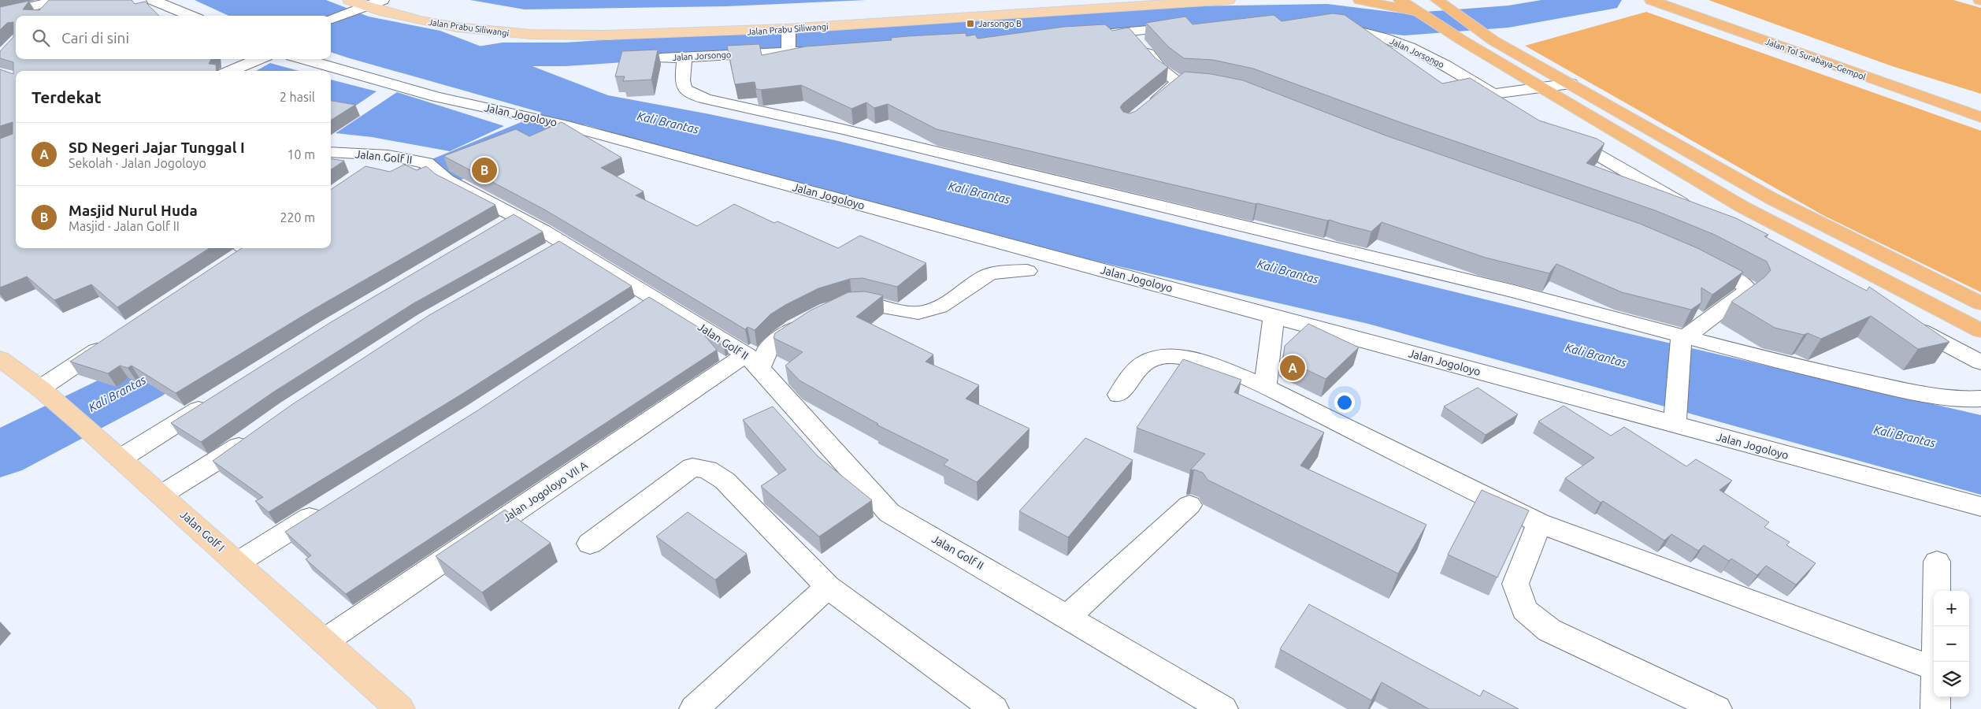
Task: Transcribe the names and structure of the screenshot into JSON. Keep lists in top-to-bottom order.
{
  "streets": {
    "highway": ["Jalan Tol Surabaya–Gempol"],
    "main road": ["Jalan Prabu Siliwangi", "Jalan Golf I"],
    "street": [
      "Jalan Jorsongo",
      "Jalan Jogoloyo",
      "Jalan Golf II",
      "Jalan Jogoloyo VII A"
    ]
  },
  "crossings": [
    ["Jalan Golf II", "Jalan Jogoloyo VII A"],
    ["Jalan Jogoloyo VII A", "Jalan Golf I"]
  ],
  "water": ["Kali Brantas"],
  "places": {
    "transit": ["Jarsongo B"]
  },
  "page": {
    "search": "Cari di sini",
    "heading": ["Terdekat", "2 hasil"],
    "list": [
      {
        "mark": "A",
        "name": "SD Negeri Jajar Tunggal I",
        "note": "Sekolah · Jalan Jogoloyo",
        "value": "10 m"
      },
      {
        "mark": "B",
        "name": "Masjid Nurul Huda",
        "note": "Masjid · Jalan Golf II",
        "value": "220 m"
      }
    ],
    "pins": ["B", "A"],
    "map_buttons": ["+", "−"]
  }
}
